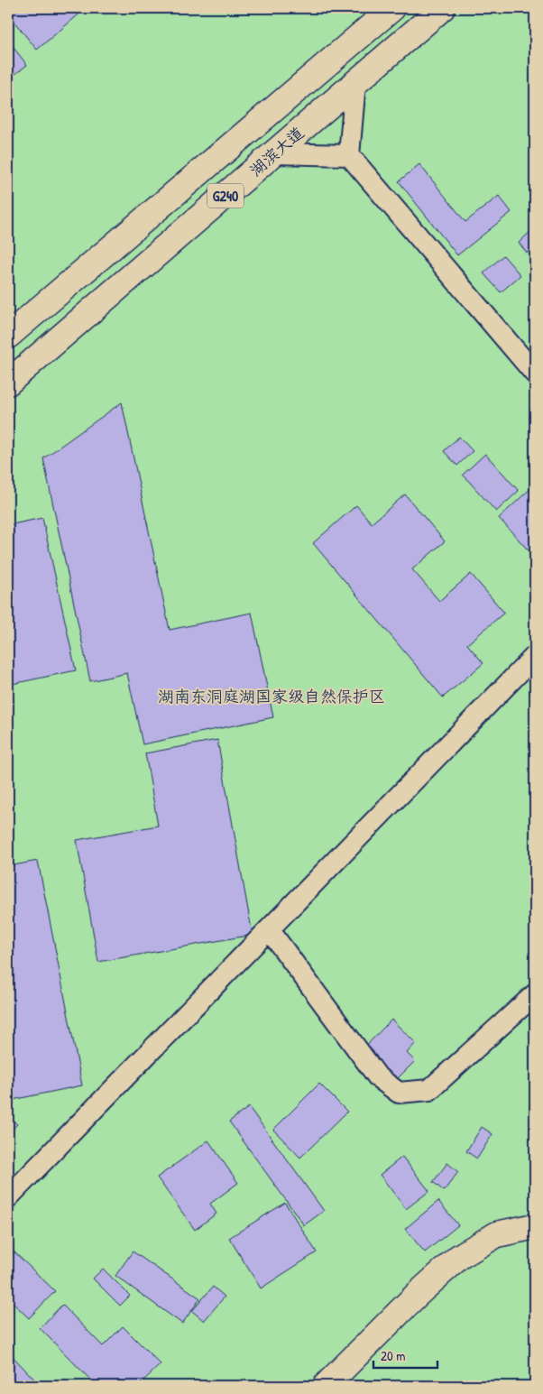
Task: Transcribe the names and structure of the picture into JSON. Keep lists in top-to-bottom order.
{
  "streets": {
    "main road": ["湖滨大道", "G240"]
  },
  "parks": ["湖南东洞庭湖国家级自然保护区"],
  "scale_bar": "20 m"
}
